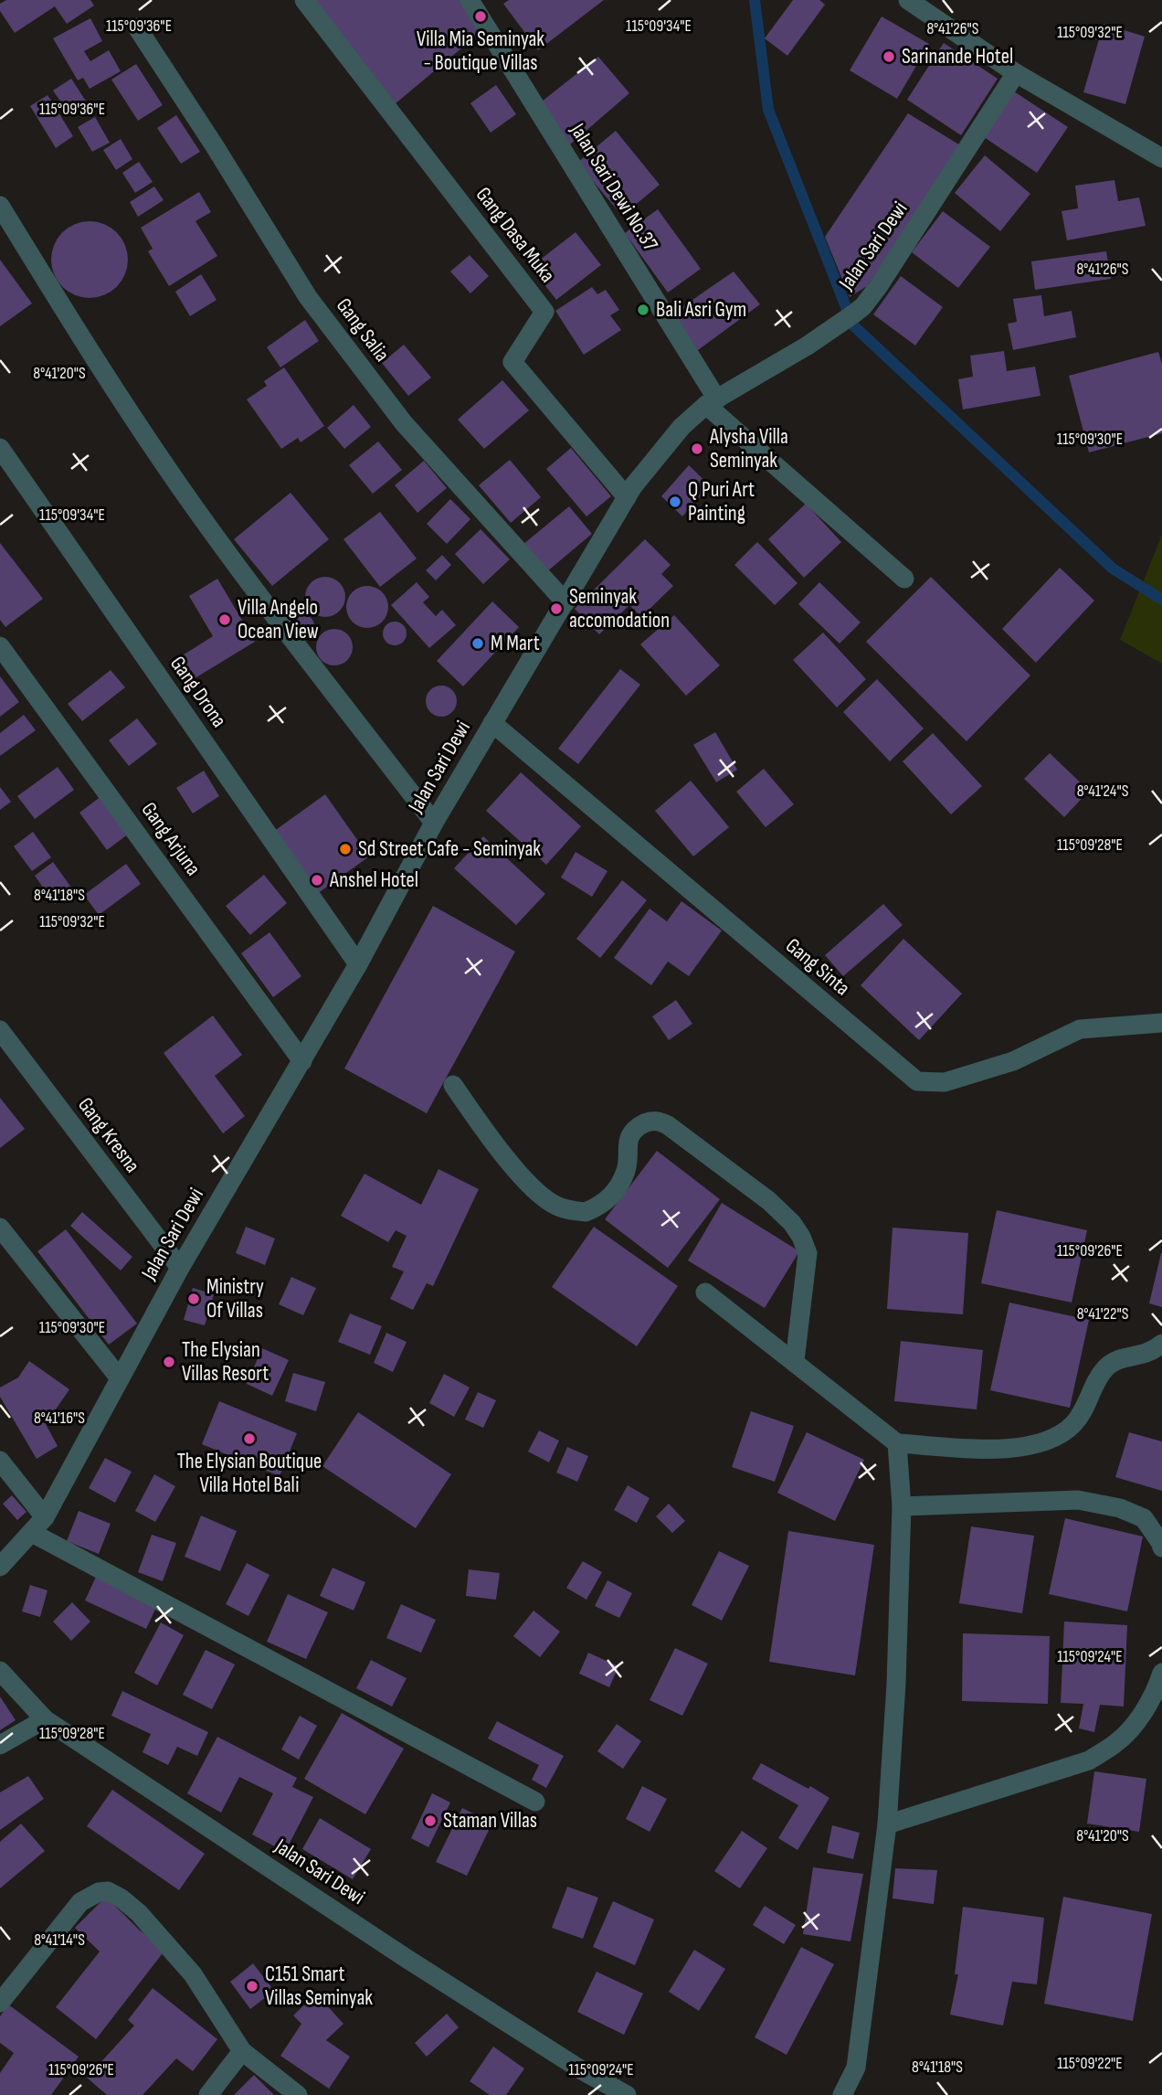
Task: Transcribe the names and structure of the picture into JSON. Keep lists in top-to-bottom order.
{
  "streets": {
    "street": [
      "Jalan Sari Dewi No.37",
      "Gang Dasa Muka",
      "Jalan Sari Dewi",
      "Gang Salia",
      "Gang Drona",
      "Gang Arjuna",
      "Gang Sinta",
      "Gang Kresna"
    ]
  },
  "crossings": [
    ["Jalan Sari Dewi No.37", "Jalan Sari Dewi"],
    ["Gang Dasa Muka", "Jalan Sari Dewi"],
    ["Jalan Sari Dewi", "Gang Salia"],
    ["Jalan Sari Dewi", "Gang Drona"],
    ["Jalan Sari Dewi", "Gang Arjuna"],
    ["Jalan Sari Dewi", "Gang Sinta"],
    ["Jalan Sari Dewi", "Gang Kresna"]
  ],
  "places": [
    "Villa Mia Seminyak - Boutique Villas",
    "Sarinande Hotel",
    "Bali Asri Gym",
    "Alysha Villa Seminyak",
    "Q Puri Art Painting",
    "Seminyak accomodation",
    "Villa Angelo Ocean View",
    "M Mart",
    "Sd Street Cafe - Seminyak",
    "Anshel Hotel",
    "Ministry Of Villas",
    "The Elysian Villas Resort",
    "The Elysian Boutique Villa Hotel Bali",
    "Staman Villas",
    "C151 Smart Villas Seminyak"
  ],
  "coordinates": [
    "115°09'36\"E",
    "115°09'34\"E",
    "8°41'26\"S",
    "115°09'32\"E",
    "8°41'20\"S",
    "115°09'30\"E",
    "8°41'24\"S",
    "115°09'28\"E",
    "8°41'18\"S",
    "115°09'26\"E",
    "8°41'22\"S",
    "8°41'16\"S",
    "115°09'24\"E",
    "8°41'14\"S",
    "115°09'22\"E"
  ]
}
